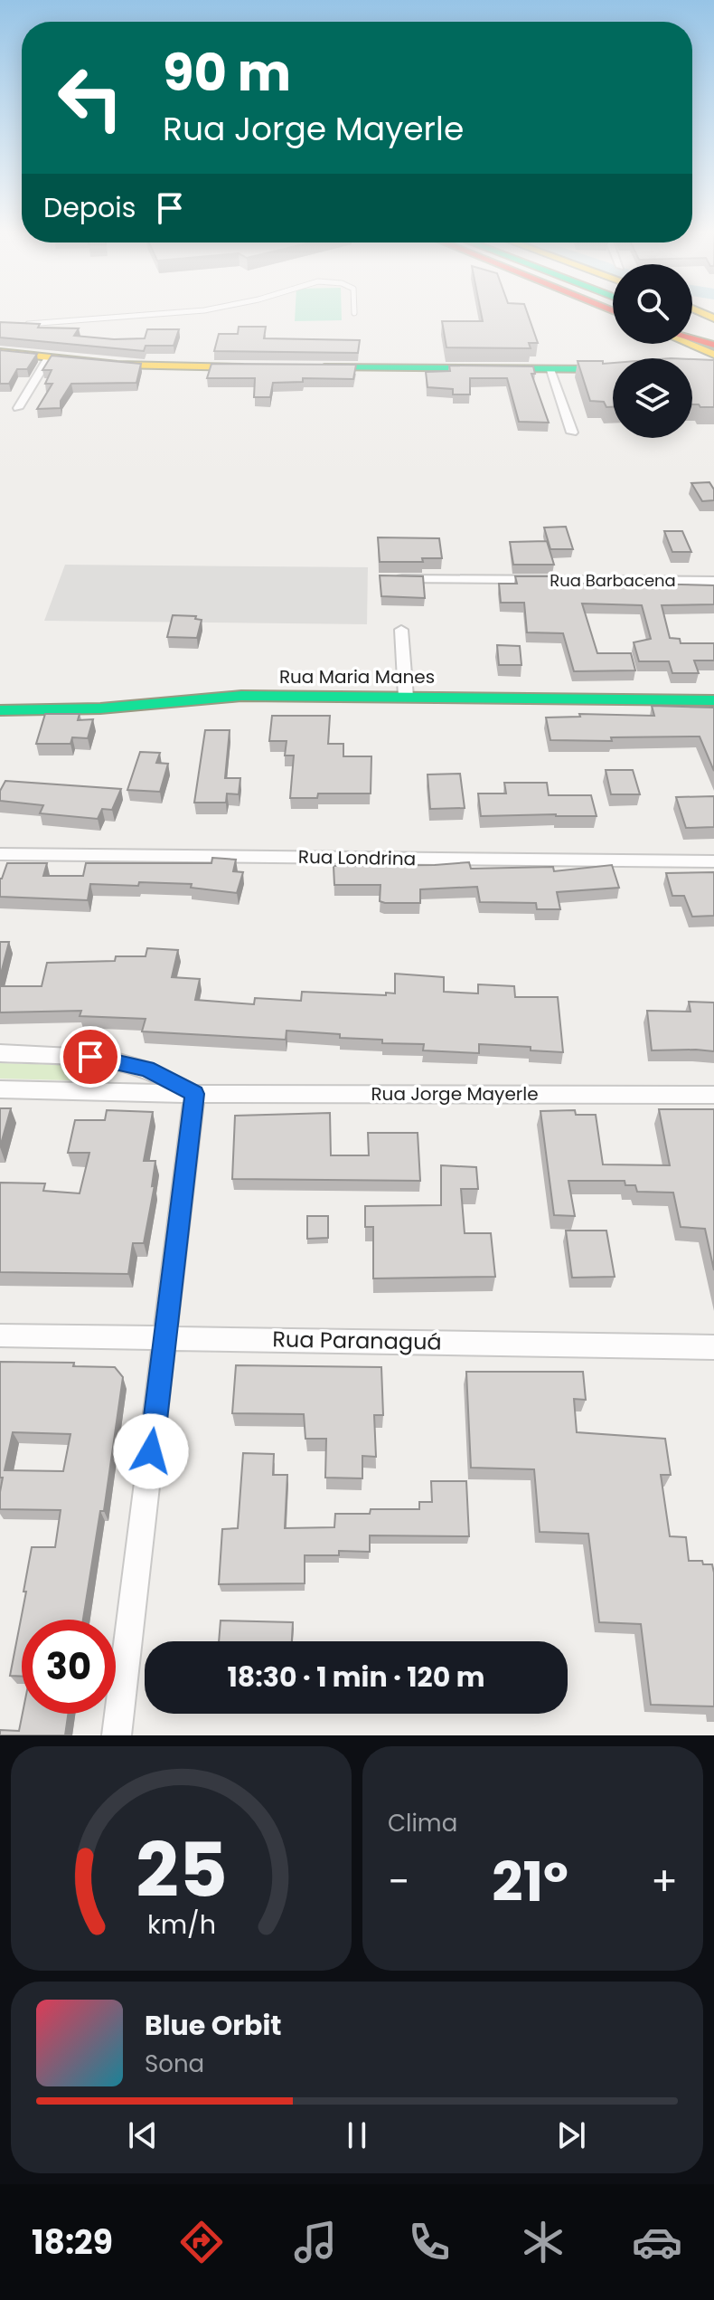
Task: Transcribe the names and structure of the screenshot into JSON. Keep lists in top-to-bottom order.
{
  "streets": {
    "main road": ["Rua Maria Manes"],
    "street": [
      "Rua Barbacena",
      "Rua Londrina",
      "Rua Jorge Mayerle",
      "Rua Paranaguá"
    ]
  },
  "page": {
    "turn": ["90 m", "Rua Jorge Mayerle"],
    "then": "Depois",
    "limit": "30",
    "trip": "18:30 · 1 min · 120 m",
    "tile": "Clima",
    "heat": ["−", "21°", "+"],
    "song": ["Blue Orbit", "Sona"],
    "tabs": "18:29",
    "gauge": ["25", "km/h"]
  }
}
